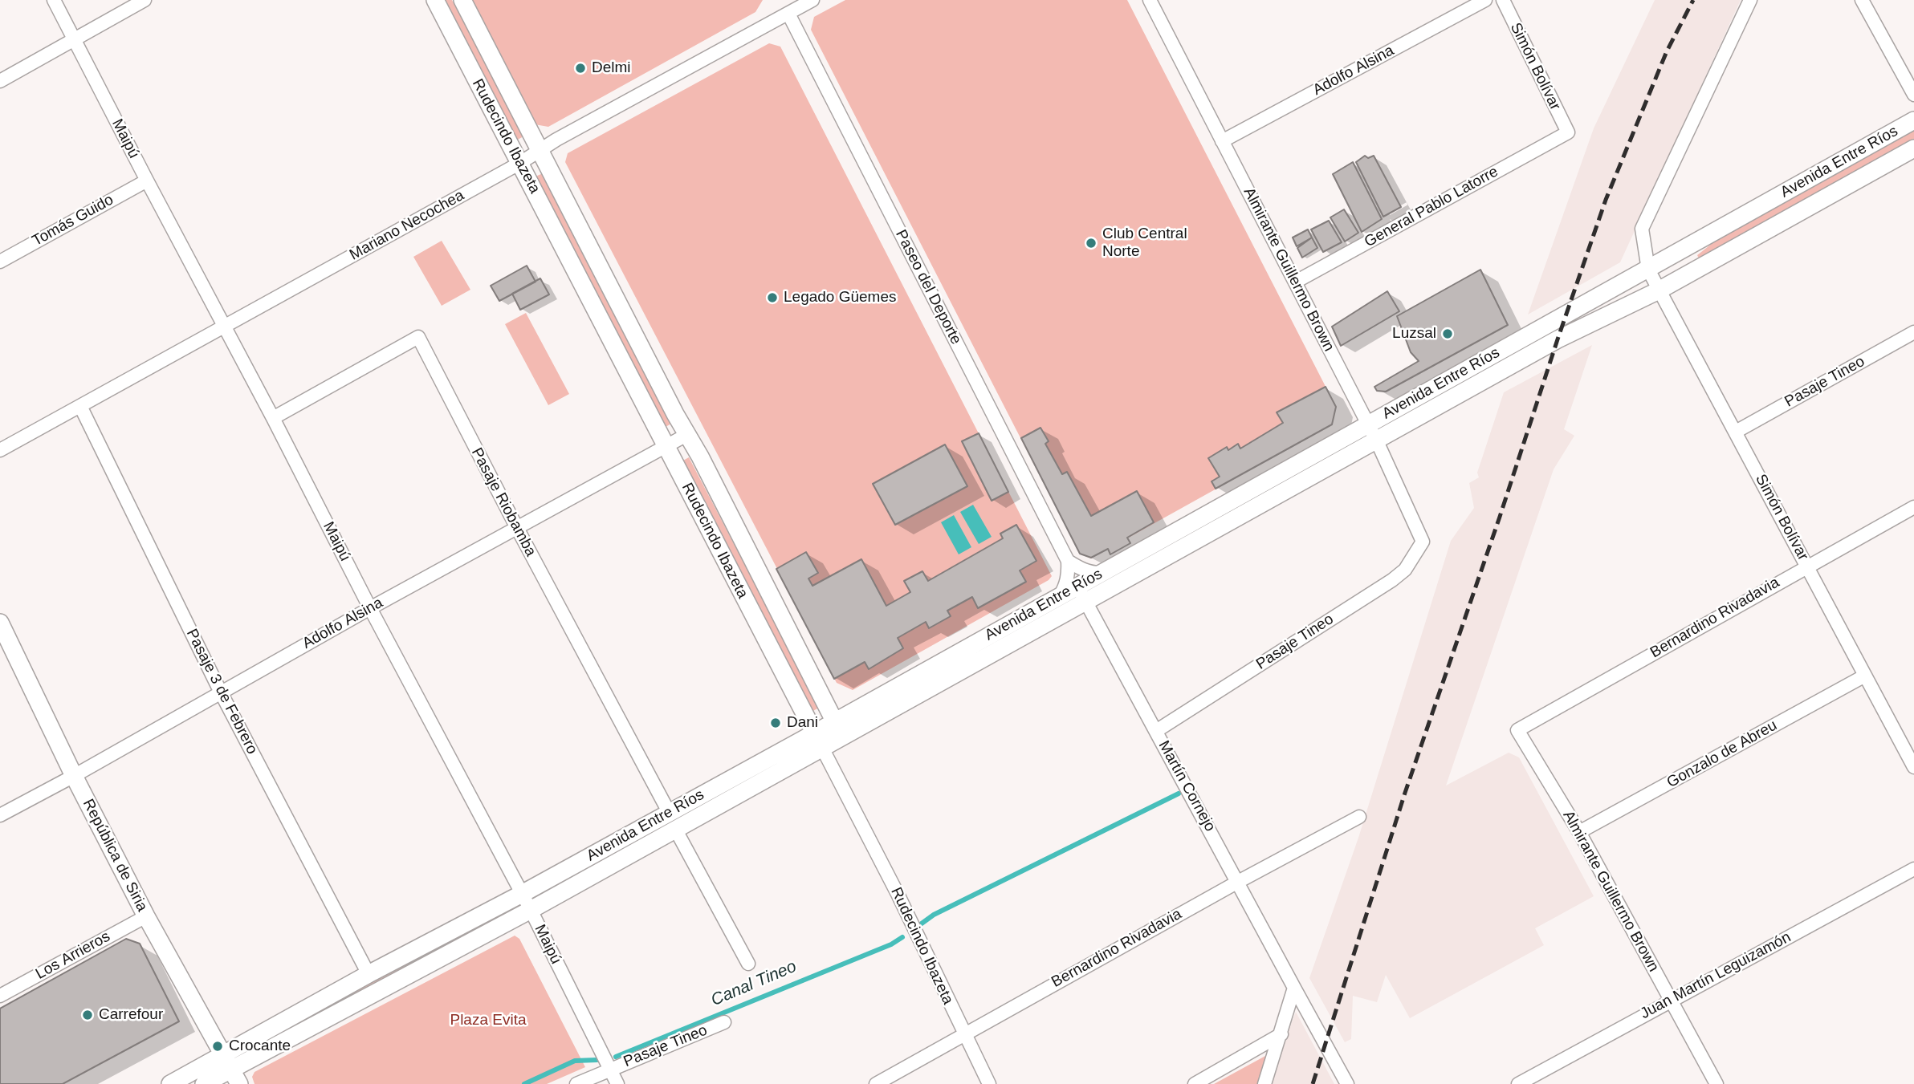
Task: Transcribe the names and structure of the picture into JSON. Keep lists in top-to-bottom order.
{
  "streets": {
    "main road": ["Rudecindo Ibazeta", "Avenida Entre Ríos", "República de Siria"],
    "street": [
      "Simón Bolívar",
      "Adolfo Alsina",
      "Maipú",
      "General Pablo Latorre",
      "Tomás Guido",
      "Mariano Necochea",
      "Almirante Guillermo Brown",
      "Paseo del Deporte",
      "Pasaje Tineo",
      "Pasaje Riobamba",
      "Bernardino Rivadavia",
      "Pasaje 3 de Febrero",
      "Gonzalo de Abreu",
      "Martín Cornejo",
      "Los Arrieros",
      "Juan Martín Leguizamón"
    ]
  },
  "crossings": [
    ["Simón Bolívar", "Avenida Entre Ríos"],
    ["Simón Bolívar", "General Pablo Latorre"],
    ["Simón Bolívar", "Pasaje Tineo"],
    ["Simón Bolívar", "Bernardino Rivadavia"],
    ["Simón Bolívar", "Gonzalo de Abreu"],
    ["Adolfo Alsina", "Rudecindo Ibazeta"],
    ["Adolfo Alsina", "Maipú"],
    ["Adolfo Alsina", "Almirante Guillermo Brown"],
    ["Adolfo Alsina", "Pasaje Riobamba"],
    ["Adolfo Alsina", "Pasaje 3 de Febrero"],
    ["Adolfo Alsina", "República de Siria"],
    ["Rudecindo Ibazeta", "Avenida Entre Ríos"],
    ["Rudecindo Ibazeta", "Mariano Necochea"],
    ["Rudecindo Ibazeta", "Bernardino Rivadavia"],
    ["Maipú", "Avenida Entre Ríos"],
    ["Maipú", "Tomás Guido"],
    ["Maipú", "Mariano Necochea"],
    ["Maipú", "Pasaje Tineo"],
    ["Maipú", "Pasaje Riobamba"],
    ["Avenida Entre Ríos", "Almirante Guillermo Brown"],
    ["Avenida Entre Ríos", "Pasaje Riobamba"],
    ["Avenida Entre Ríos", "Pasaje 3 de Febrero"],
    ["Avenida Entre Ríos", "Martín Cornejo"],
    ["Avenida Entre Ríos", "República de Siria"],
    ["General Pablo Latorre", "Almirante Guillermo Brown"],
    ["Mariano Necochea", "Paseo del Deporte"],
    ["Mariano Necochea", "Pasaje 3 de Febrero"],
    ["Almirante Guillermo Brown", "Pasaje Tineo"],
    ["Almirante Guillermo Brown", "Bernardino Rivadavia"],
    ["Almirante Guillermo Brown", "Gonzalo de Abreu"],
    ["Almirante Guillermo Brown", "Juan Martín Leguizamón"],
    ["Pasaje Tineo", "Martín Cornejo"],
    ["Bernardino Rivadavia", "Martín Cornejo"],
    ["República de Siria", "Los Arrieros"]
  ],
  "water": ["Canal Tineo"],
  "parks": ["Plaza Evita"],
  "places": [
    "Delmi",
    "Club Central Norte",
    "Legado Güemes",
    "Luzsal",
    "Dani",
    "Carrefour",
    "Crocante"
  ]
}
